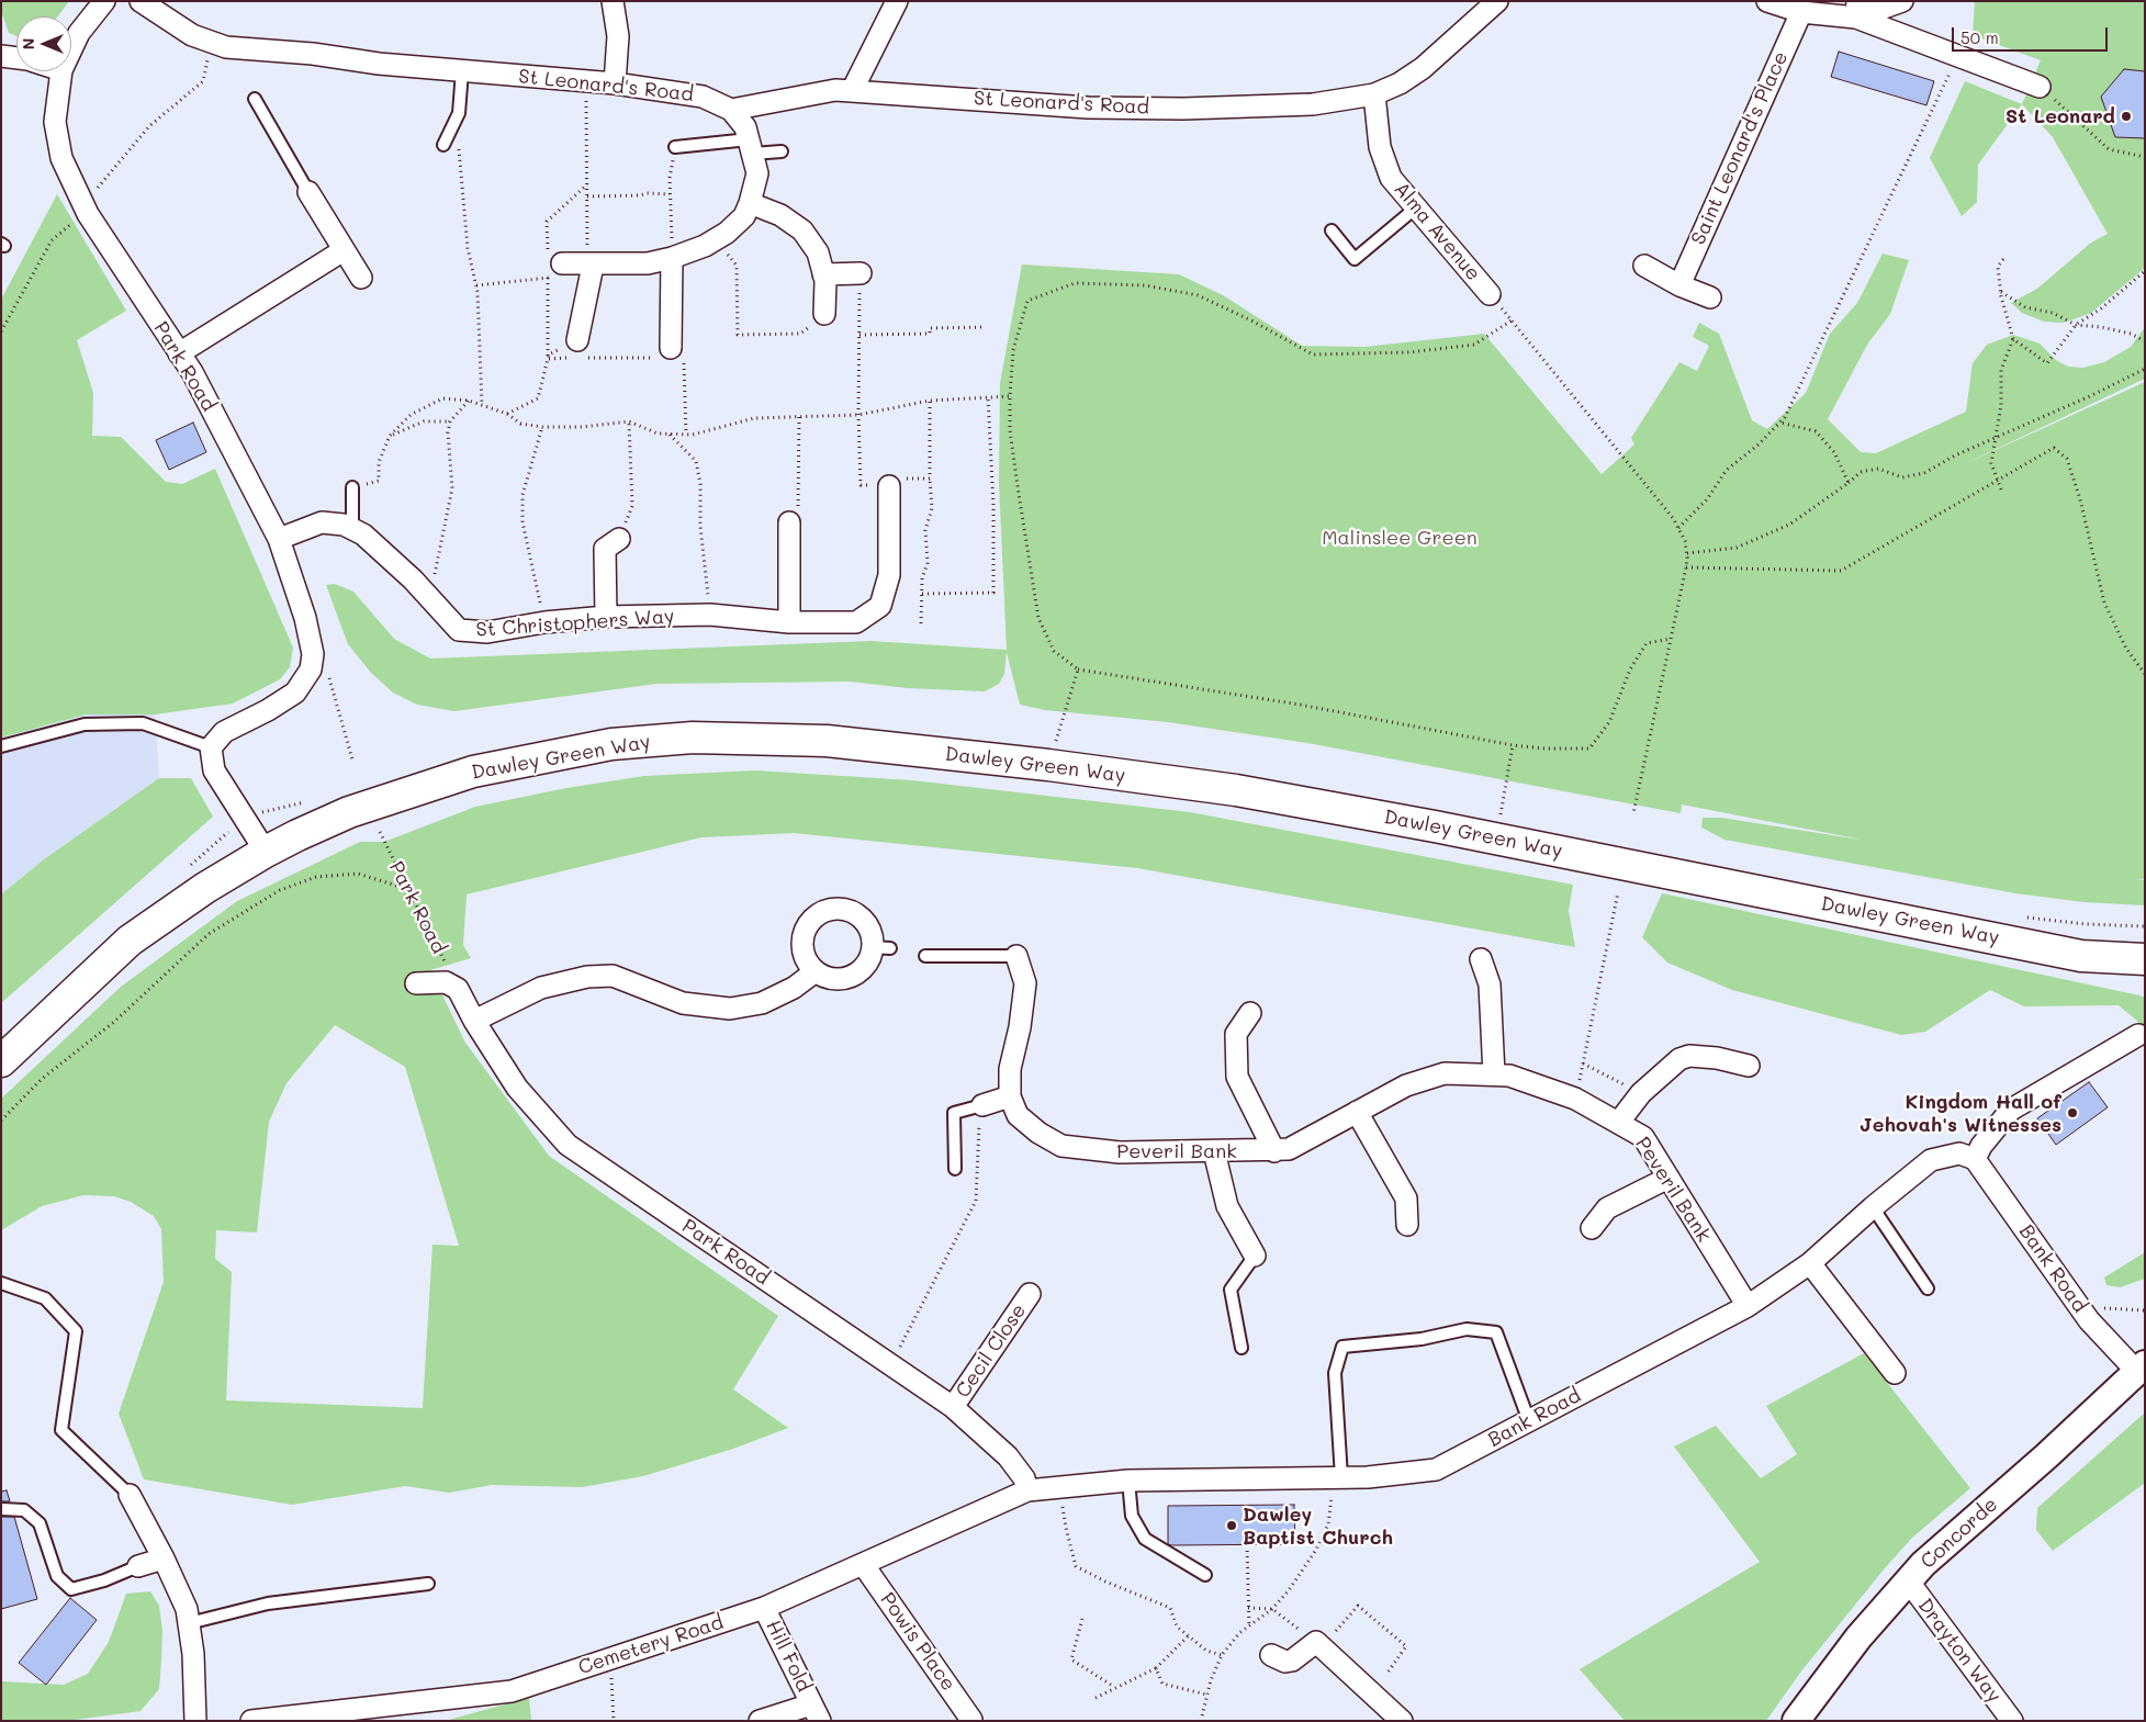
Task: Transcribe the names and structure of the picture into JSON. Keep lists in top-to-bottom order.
{
  "streets": {
    "main road": ["Dawley Green Way"],
    "street": [
      "St Leonard's Road",
      "Saint Leonard's Place",
      "Alma Avenue",
      "Park Road",
      "St Christophers Way",
      "Peveril Bank",
      "Bank Road",
      "Cecil Close",
      "Concorde",
      "Powis Place",
      "Cemetery Road",
      "Drayton Way",
      "Hill Fold"
    ]
  },
  "crossings": [
    ["St Leonard's Road", "Alma Avenue"],
    ["Park Road", "St Christophers Way"],
    ["Park Road", "Bank Road"],
    ["Park Road", "Cecil Close"],
    ["Park Road", "Cemetery Road"],
    ["Peveril Bank", "Bank Road"],
    ["Bank Road", "Concorde"],
    ["Bank Road", "Cemetery Road"],
    ["Concorde", "Drayton Way"],
    ["Powis Place", "Cemetery Road"],
    ["Cemetery Road", "Hill Fold"]
  ],
  "parks": ["Malinslee Green"],
  "places": ["St Leonard", "Kingdom Hall of Jehovah's Witnesses", "Dawley Baptist Church"],
  "scale_bar": "50 m",
  "north": "left"
}
